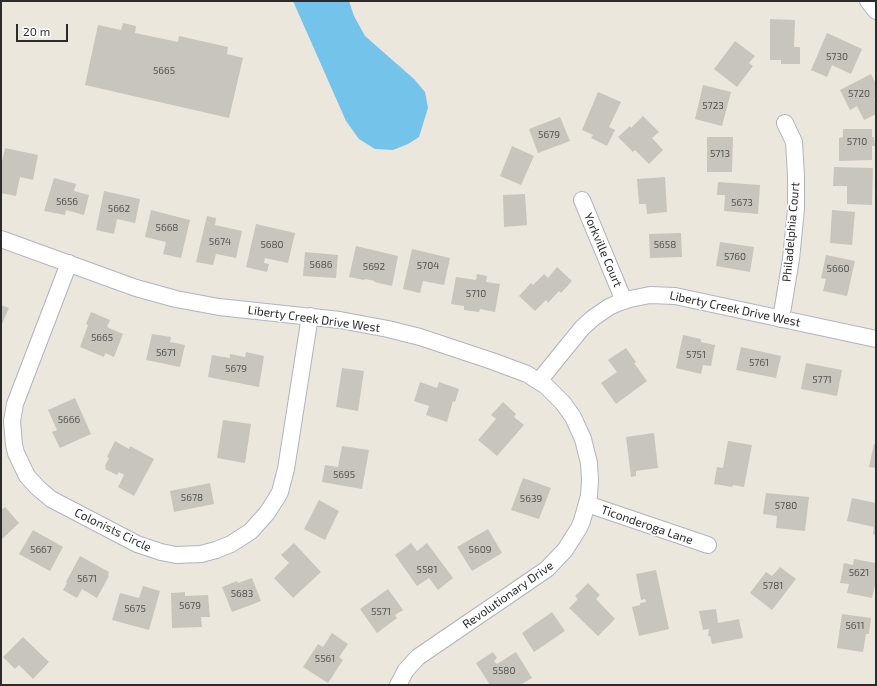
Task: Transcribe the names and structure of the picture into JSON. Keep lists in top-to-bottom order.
{
  "streets": {
    "street": [
      "Philadelphia Court",
      "Yorkville Court",
      "Liberty Creek Drive West",
      "Ticonderoga Lane",
      "Colonists Circle",
      "Revolutionary Drive"
    ]
  },
  "crossings": [
    ["Philadelphia Court", "Liberty Creek Drive West"],
    ["Yorkville Court", "Liberty Creek Drive West"],
    ["Liberty Creek Drive West", "Colonists Circle"],
    ["Liberty Creek Drive West", "Revolutionary Drive"],
    ["Ticonderoga Lane", "Revolutionary Drive"]
  ],
  "house_numbers": [
    "5730",
    "5665",
    "5720",
    "5723",
    "5679",
    "5710",
    "5713",
    "5656",
    "5673",
    "5662",
    "5668",
    "5674",
    "5680",
    "5658",
    "5760",
    "5686",
    "5704",
    "5692",
    "5660",
    "5710",
    "5665",
    "5671",
    "5751",
    "5761",
    "5679",
    "5771",
    "5666",
    "5695",
    "5678",
    "5639",
    "5780",
    "5667",
    "5609",
    "5581",
    "5621",
    "5671",
    "5781",
    "5683",
    "5679",
    "5675",
    "5571",
    "5611",
    "5561",
    "5580"
  ],
  "scale_bar": "20 m"
}
